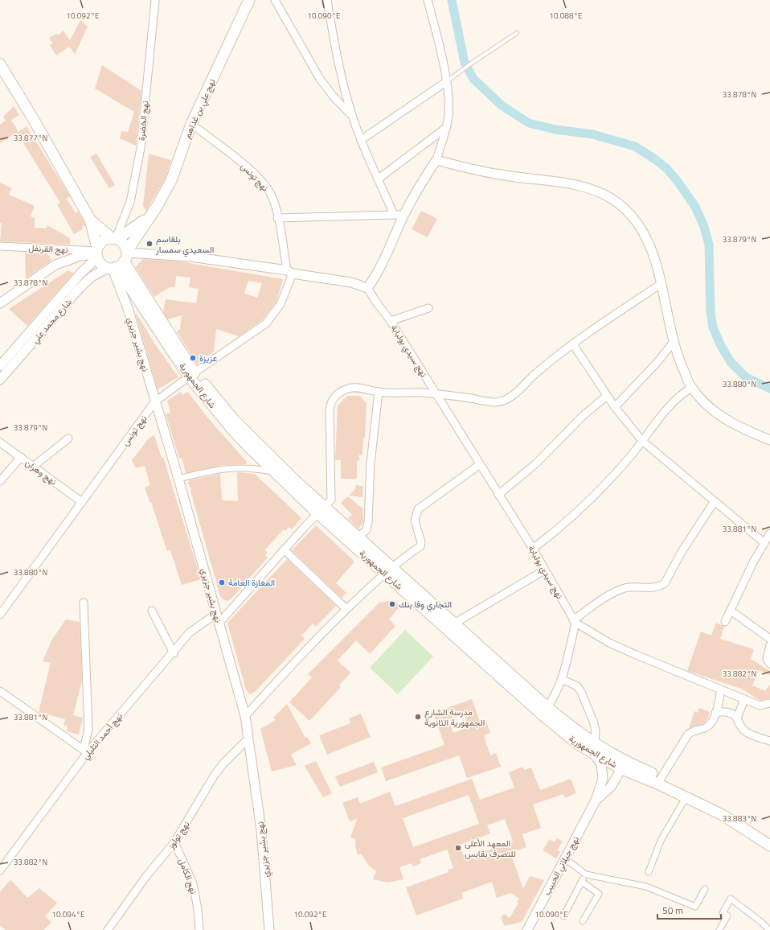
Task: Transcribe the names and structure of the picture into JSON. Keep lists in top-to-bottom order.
{
  "streets": {
    "main road": ["نهج علي بن غذاهم", "شارع الجمهورية"],
    "street": [
      "نهج الخضرة",
      "نهج تونس",
      "نهج القرنفل",
      "شارع محمد علي",
      "نهج بشير جزيري",
      "نهج سيدي بولبابة",
      "نهج وهران",
      "نهج أحمد التليلي",
      "نهج تولوز",
      "نهج جيلاني الحبيب",
      "نهج الكامل"
    ]
  },
  "crossings": [
    ["نهج علي بن غذاهم", "نهج الخضرة"],
    ["نهج علي بن غذاهم", "نهج تونس"],
    ["نهج علي بن غذاهم", "نهج القرنفل"],
    ["نهج علي بن غذاهم", "شارع محمد علي"],
    ["نهج علي بن غذاهم", "نهج بشير جزيري"],
    ["نهج علي بن غذاهم", "شارع الجمهورية"],
    ["نهج الخضرة", "نهج القرنفل"],
    ["نهج الخضرة", "شارع محمد علي"],
    ["نهج الخضرة", "نهج بشير جزيري"],
    ["نهج الخضرة", "شارع الجمهورية"],
    ["نهج تونس", "نهج بشير جزيري"],
    ["نهج تونس", "شارع الجمهورية"],
    ["نهج تونس", "نهج وهران"],
    ["نهج القرنفل", "شارع محمد علي"],
    ["نهج القرنفل", "نهج بشير جزيري"],
    ["نهج القرنفل", "شارع الجمهورية"],
    ["شارع محمد علي", "نهج بشير جزيري"],
    ["شارع محمد علي", "شارع الجمهورية"],
    ["نهج بشير جزيري", "شارع الجمهورية"],
    ["نهج بشير جزيري", "نهج أحمد التليلي"],
    ["نهج بشير جزيري", "نهج تولوز"],
    ["شارع الجمهورية", "نهج جيلاني الحبيب"],
    ["نهج تولوز", "نهج الكامل"]
  ],
  "places": [
    "بلقاسم السعيدي سمسار",
    "عزيزة",
    "المغازة العامة",
    "التجاري وفا بنك",
    "مدرسة الشارع الجمهورية الثانوية",
    "المعهد الأعلى للتصرف بقابس"
  ],
  "scale_bar": "50 m",
  "coordinates": [
    "10.092°E",
    "10.090°E",
    "10.088°E",
    "33.878°N",
    "33.877°N",
    "33.879°N",
    "33.880°N",
    "33.881°N",
    "33.882°N",
    "33.883°N",
    "10.094°E"
  ]
}
